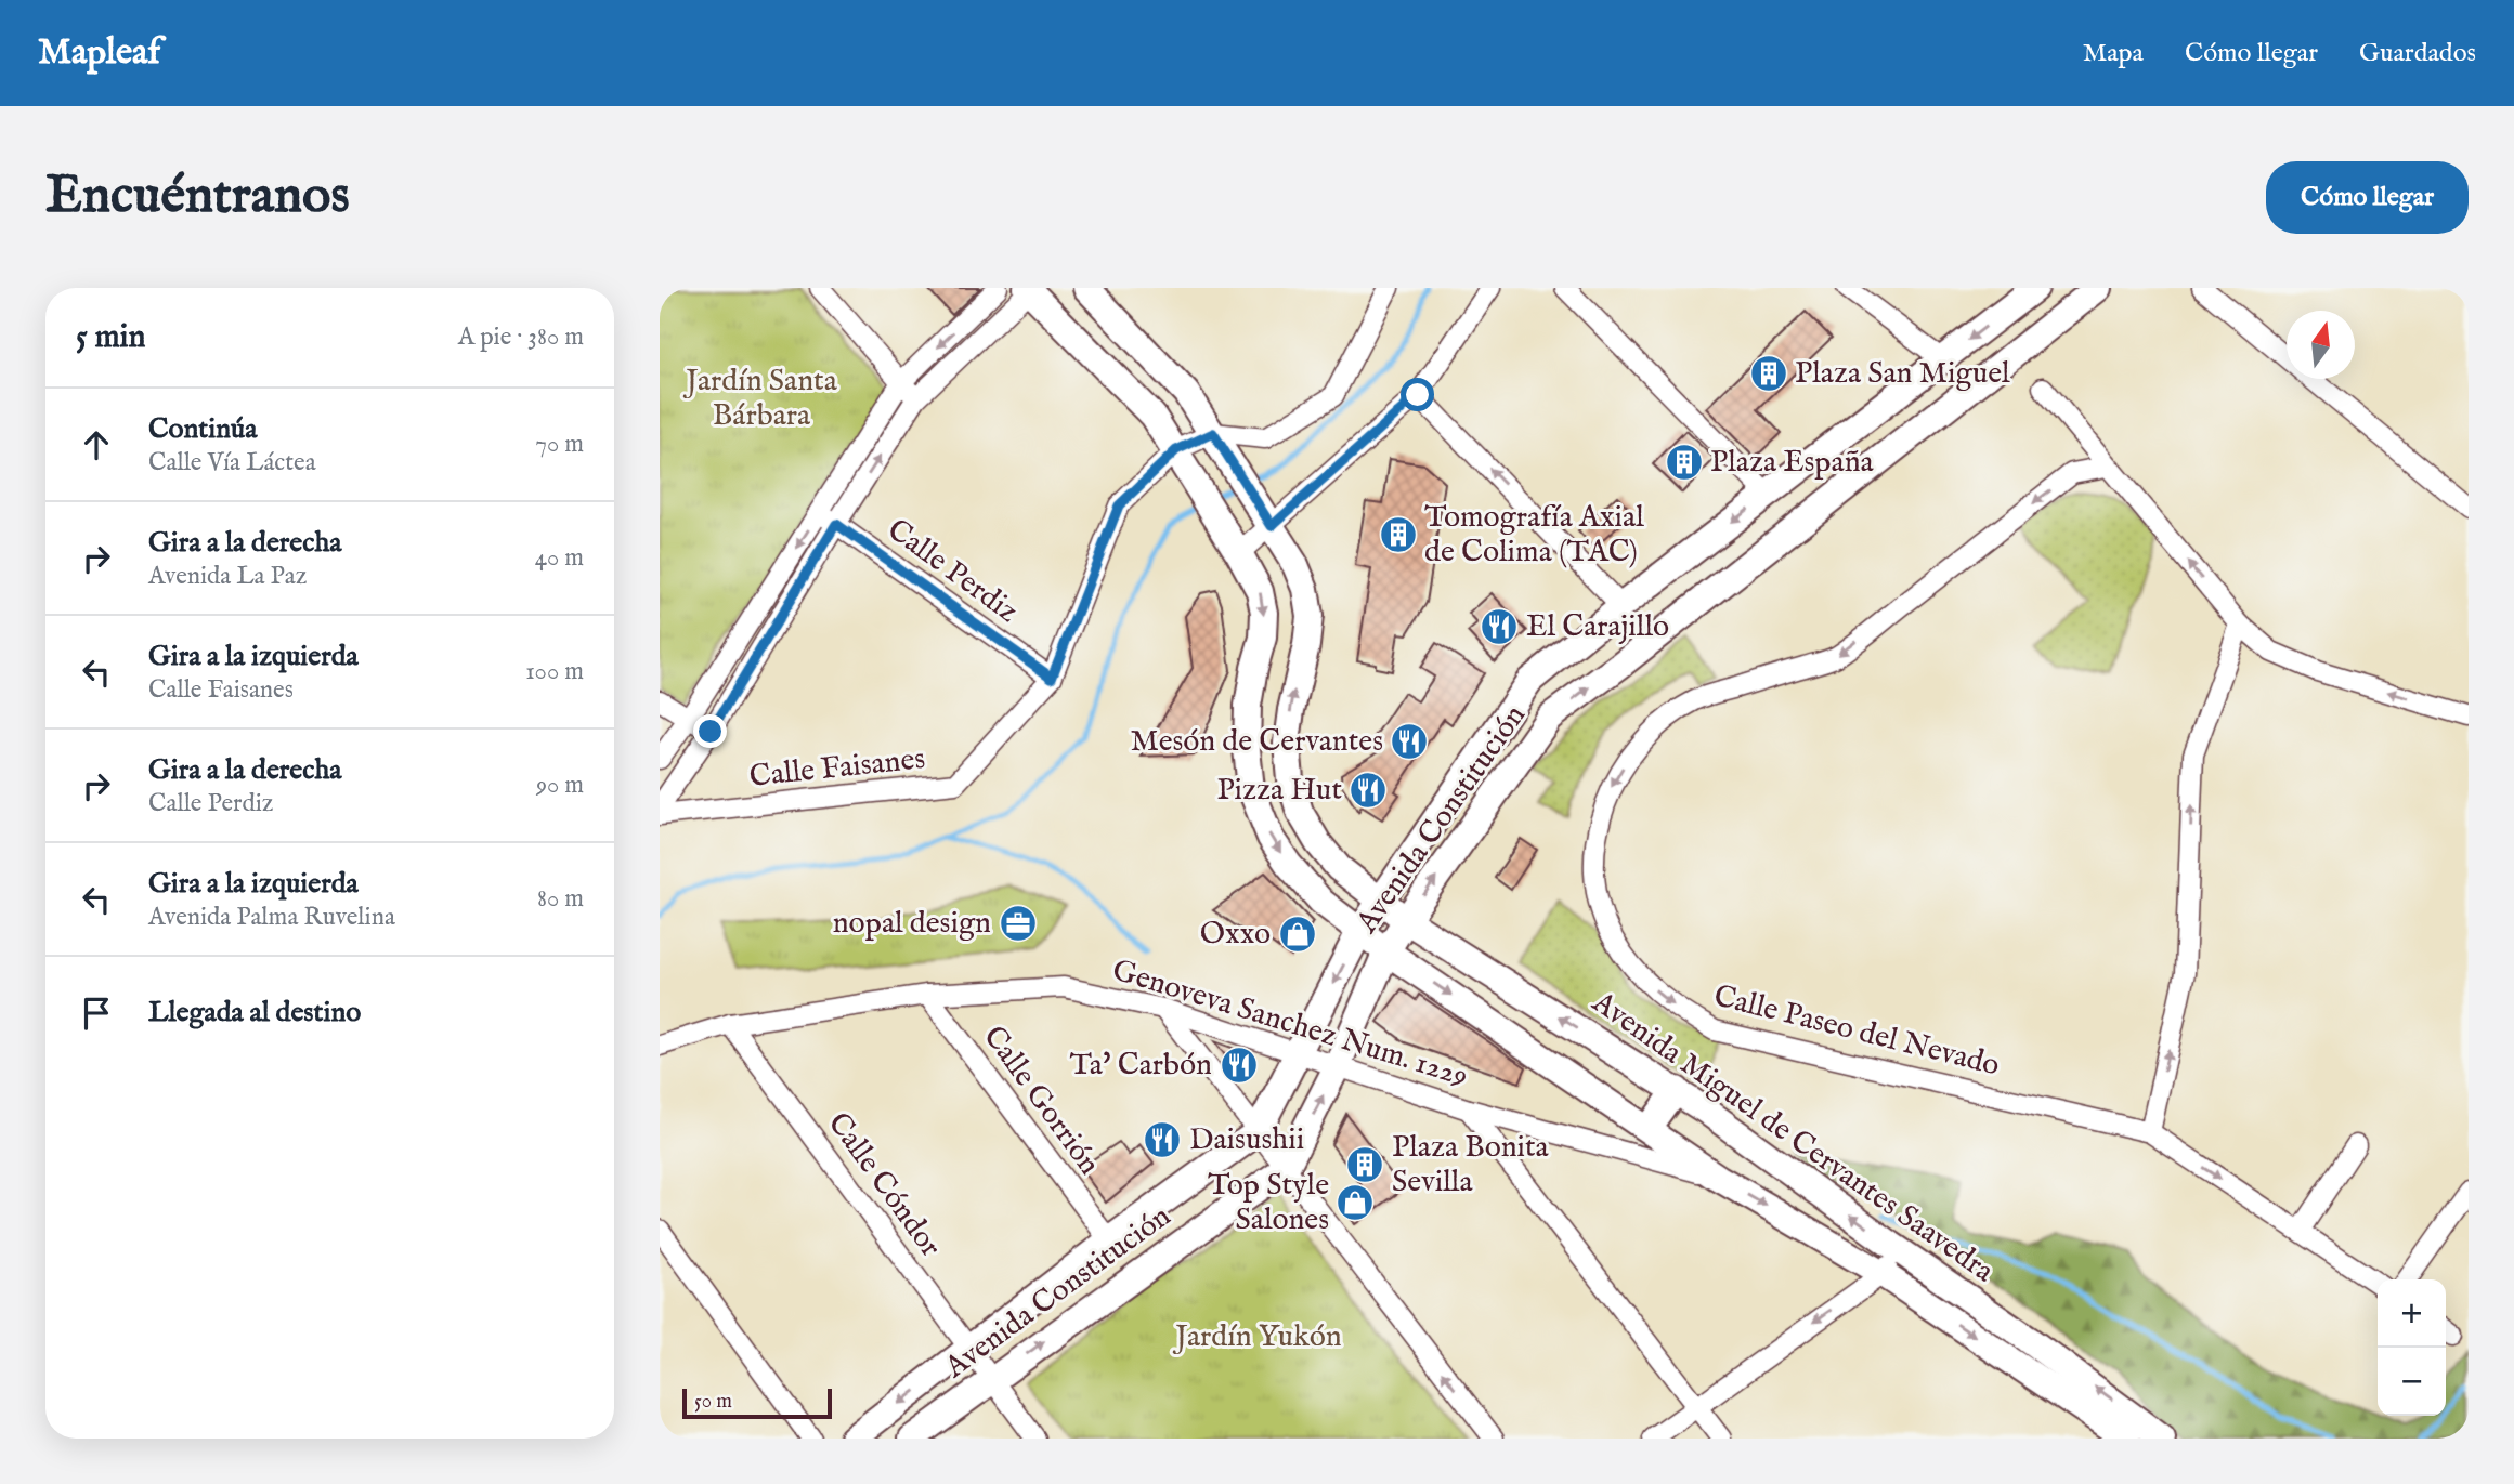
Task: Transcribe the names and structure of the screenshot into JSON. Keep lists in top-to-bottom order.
{
  "streets": {
    "street": [
      "Calle Perdiz",
      "Calle Faisanes",
      "Avenida Constitución",
      "Genoveva Sanchez Num. 1229",
      "Calle Paseo del Nevado",
      "Calle Gorrión",
      "Avenida Miguel de Cervantes Saavedra",
      "Calle Cóndor"
    ]
  },
  "crossings": [
    ["Calle Perdiz", "Calle Faisanes"],
    ["Calle Faisanes", "Avenida Miguel de Cervantes Saavedra"],
    ["Avenida Constitución", "Genoveva Sanchez Num. 1229"],
    ["Avenida Constitución", "Calle Gorrión"],
    ["Avenida Constitución", "Avenida Miguel de Cervantes Saavedra"],
    ["Avenida Constitución", "Calle Cóndor"],
    ["Genoveva Sanchez Num. 1229", "Calle Gorrión"],
    ["Genoveva Sanchez Num. 1229", "Avenida Miguel de Cervantes Saavedra"],
    ["Genoveva Sanchez Num. 1229", "Calle Cóndor"]
  ],
  "parks": ["Jardín Santa Bárbara", "Jardín Yukón"],
  "places": {
    "building": [
      "Plaza San Miguel",
      "Plaza España",
      "Tomografía Axial de Colima (TAC)",
      "Plaza Bonita Sevilla"
    ],
    "restaurant": [
      "El Carajillo",
      "Mesón de Cervantes",
      "Pizza Hut",
      "Ta' Carbón",
      "Daisushii"
    ],
    "office": ["nopal design"],
    "shop": ["Oxxo", "Top Style Salones"]
  },
  "scale_bar": "50 m",
  "north": "top",
  "page": {
    "header": "Mapleaf",
    "nav": ["Mapa", "Cómo llegar", "Guardados"],
    "buttons": "Cómo llegar",
    "title": "Encuéntranos",
    "heading": ["5 min", "A pie · 380 m"],
    "list": [
      ["Continúa", "Calle Vía Láctea", "70 m"],
      ["Gira a la derecha", "Avenida La Paz", "40 m"],
      ["Gira a la izquierda", "Calle Faisanes", "100 m"],
      ["Gira a la derecha", "Calle Perdiz", "90 m"],
      ["Gira a la izquierda", "Avenida Palma Ruvelina", "80 m"],
      "Llegada al destino"
    ],
    "map_buttons": ["+", "−"],
    "scale": "50 m"
  }
}
